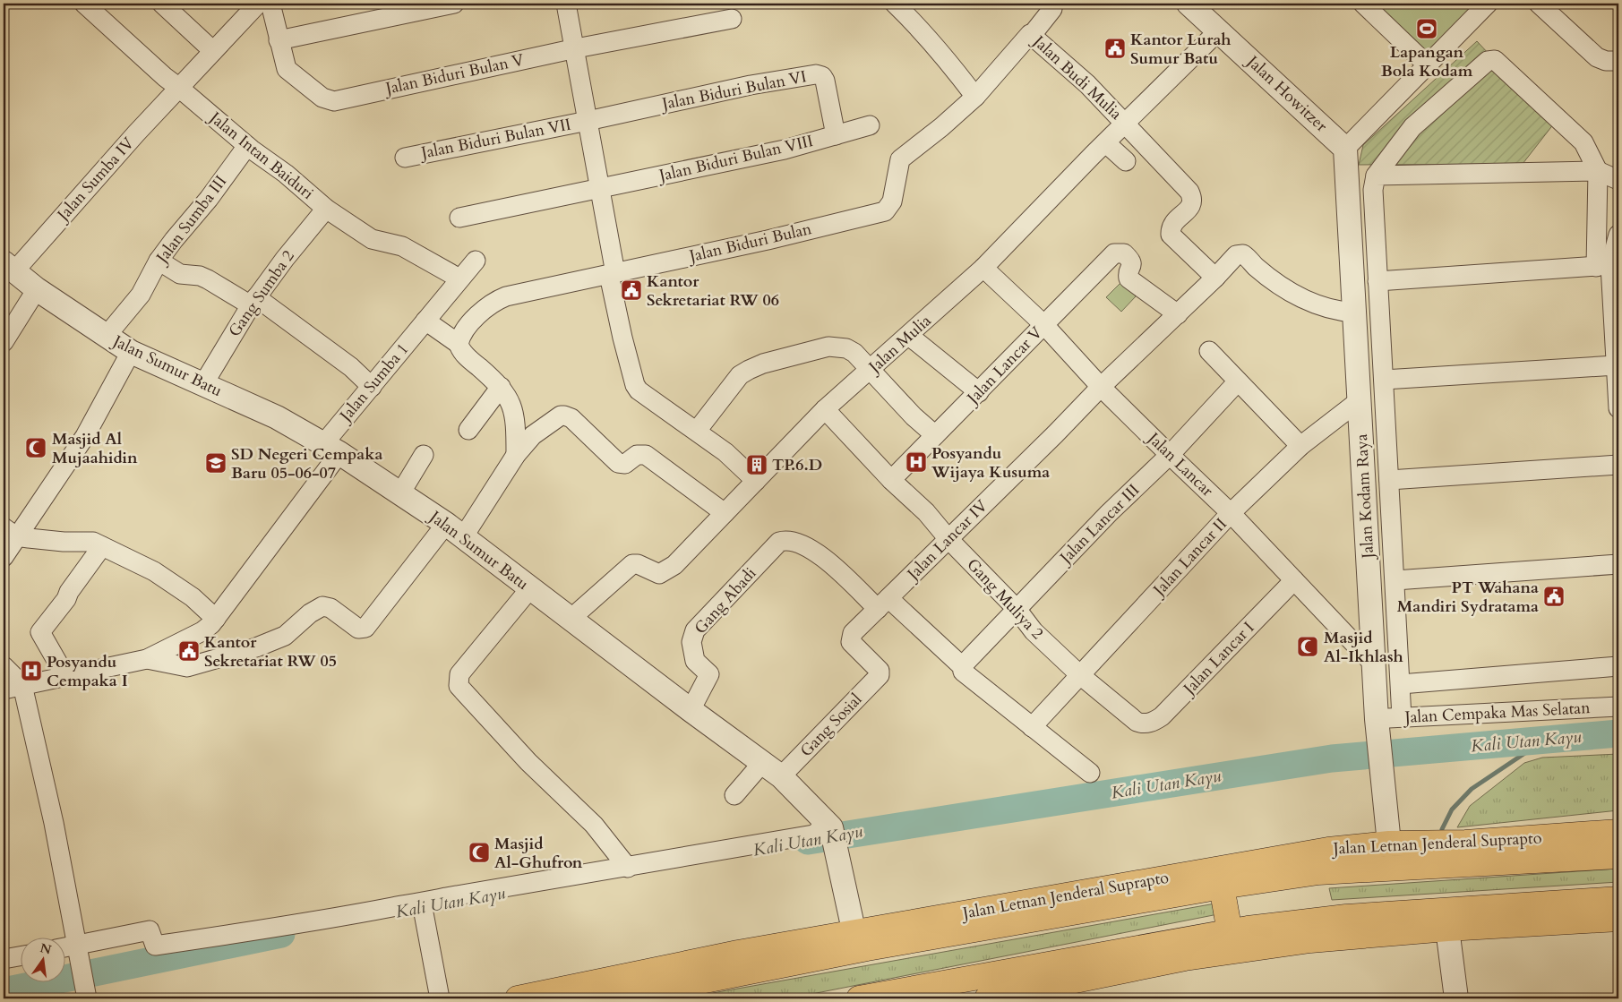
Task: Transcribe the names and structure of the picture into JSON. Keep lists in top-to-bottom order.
{
  "streets": {
    "main road": ["Jalan Letnan Jenderal Suprapto"],
    "street": [
      "Jalan Biduri Bulan V",
      "Jalan Budi Mulia",
      "Jalan Biduri Bulan VI",
      "Jalan Howitzer",
      "Jalan Biduri Bulan VII",
      "Jalan Intan Baiduri",
      "Jalan Biduri Bulan VIII",
      "Jalan Sumba IV",
      "Jalan Sumba III",
      "Jalan Biduri Bulan",
      "Gang Sumba 2",
      "Jalan Mulia",
      "Jalan Lancar V",
      "Jalan Sumur Batu",
      "Jalan Sumba 1",
      "Jalan Lancar",
      "Jalan Kodam Raya",
      "Jalan Lancar III",
      "Jalan Lancar IV",
      "Jalan Lancar II",
      "Gang Muliya 2",
      "Gang Abadi",
      "Jalan Lancar I",
      "Jalan Cempaka Mas Selatan",
      "Gang Sosial"
    ]
  },
  "crossings": [
    ["Jalan Budi Mulia", "Jalan Biduri Bulan"],
    ["Jalan Budi Mulia", "Jalan Mulia"],
    ["Jalan Budi Mulia", "Jalan Lancar IV"],
    ["Jalan Biduri Bulan VI", "Jalan Biduri Bulan VII"],
    ["Jalan Biduri Bulan VI", "Jalan Biduri Bulan VIII"],
    ["Jalan Howitzer", "Jalan Mulia"],
    ["Jalan Howitzer", "Jalan Kodam Raya"],
    ["Jalan Intan Baiduri", "Jalan Sumba IV"],
    ["Jalan Intan Baiduri", "Jalan Sumba III"],
    ["Jalan Intan Baiduri", "Gang Sumba 2"],
    ["Jalan Intan Baiduri", "Jalan Sumba 1"],
    ["Jalan Sumba IV", "Jalan Sumur Batu"],
    ["Jalan Sumba III", "Jalan Sumur Batu"],
    ["Gang Sumba 2", "Jalan Sumur Batu"],
    ["Jalan Mulia", "Jalan Sumur Batu"],
    ["Jalan Mulia", "Jalan Lancar"],
    ["Jalan Mulia", "Gang Muliya 2"],
    ["Jalan Lancar V", "Jalan Lancar"],
    ["Jalan Lancar V", "Jalan Lancar IV"],
    ["Jalan Lancar V", "Gang Muliya 2"],
    ["Jalan Sumur Batu", "Jalan Sumba 1"],
    ["Jalan Sumur Batu", "Gang Abadi"],
    ["Jalan Sumur Batu", "Gang Sosial"],
    ["Jalan Lancar", "Jalan Kodam Raya"],
    ["Jalan Lancar", "Jalan Lancar III"],
    ["Jalan Lancar", "Jalan Lancar IV"],
    ["Jalan Lancar", "Jalan Lancar II"],
    ["Jalan Lancar", "Jalan Lancar I"],
    ["Jalan Kodam Raya", "Jalan Lancar II"],
    ["Jalan Kodam Raya", "Jalan Cempaka Mas Selatan"],
    ["Jalan Kodam Raya", "Jalan Letnan Jenderal Suprapto"],
    ["Jalan Lancar III", "Gang Muliya 2"],
    ["Jalan Lancar IV", "Gang Muliya 2"],
    ["Jalan Lancar IV", "Gang Abadi"],
    ["Jalan Lancar IV", "Gang Sosial"],
    ["Jalan Lancar II", "Gang Muliya 2"],
    ["Gang Muliya 2", "Jalan Lancar I"]
  ],
  "water": ["Kali Utan Kayu"],
  "places": {
    "sports": ["Lapangan Bola Kodam"],
    "public building": [
      "Kantor Lurah Sumur Batu",
      "Kantor Sekretariat RW 06",
      "PT Wahana Mandiri Sydratama",
      "Kantor Sekretariat RW 05"
    ],
    "mosque": ["Masjid Al Mujaahidin", "Masjid Al-Ikhlash", "Masjid Al-Ghufron"],
    "hospital": ["Posyandu Wijaya Kusuma", "Posyandu Cempaka I"],
    "school or university": ["SD Negeri Cempaka Baru 05-06-07"],
    "building": ["TP.6.D"]
  },
  "north": "top"
}
